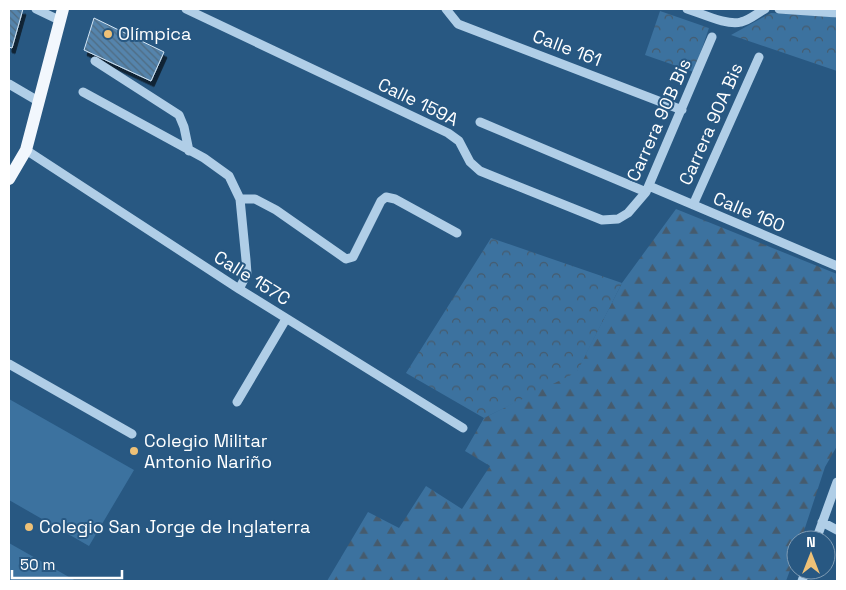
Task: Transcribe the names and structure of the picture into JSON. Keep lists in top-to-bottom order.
{
  "streets": {
    "street": [
      "Calle 161",
      "Calle 159A",
      "Carrera 90B Bis",
      "Carrera 90A Bis",
      "Calle 160",
      "Calle 157C"
    ]
  },
  "crossings": [
    ["Calle 161", "Carrera 90B Bis"],
    ["Calle 159A", "Carrera 90B Bis"],
    ["Carrera 90B Bis", "Calle 160"],
    ["Carrera 90A Bis", "Calle 160"]
  ],
  "places": ["Olímpica", "Colegio Militar Antonio Nariño", "Colegio San Jorge de Inglaterra"],
  "scale_bar": "50 m",
  "north": "top"
}
